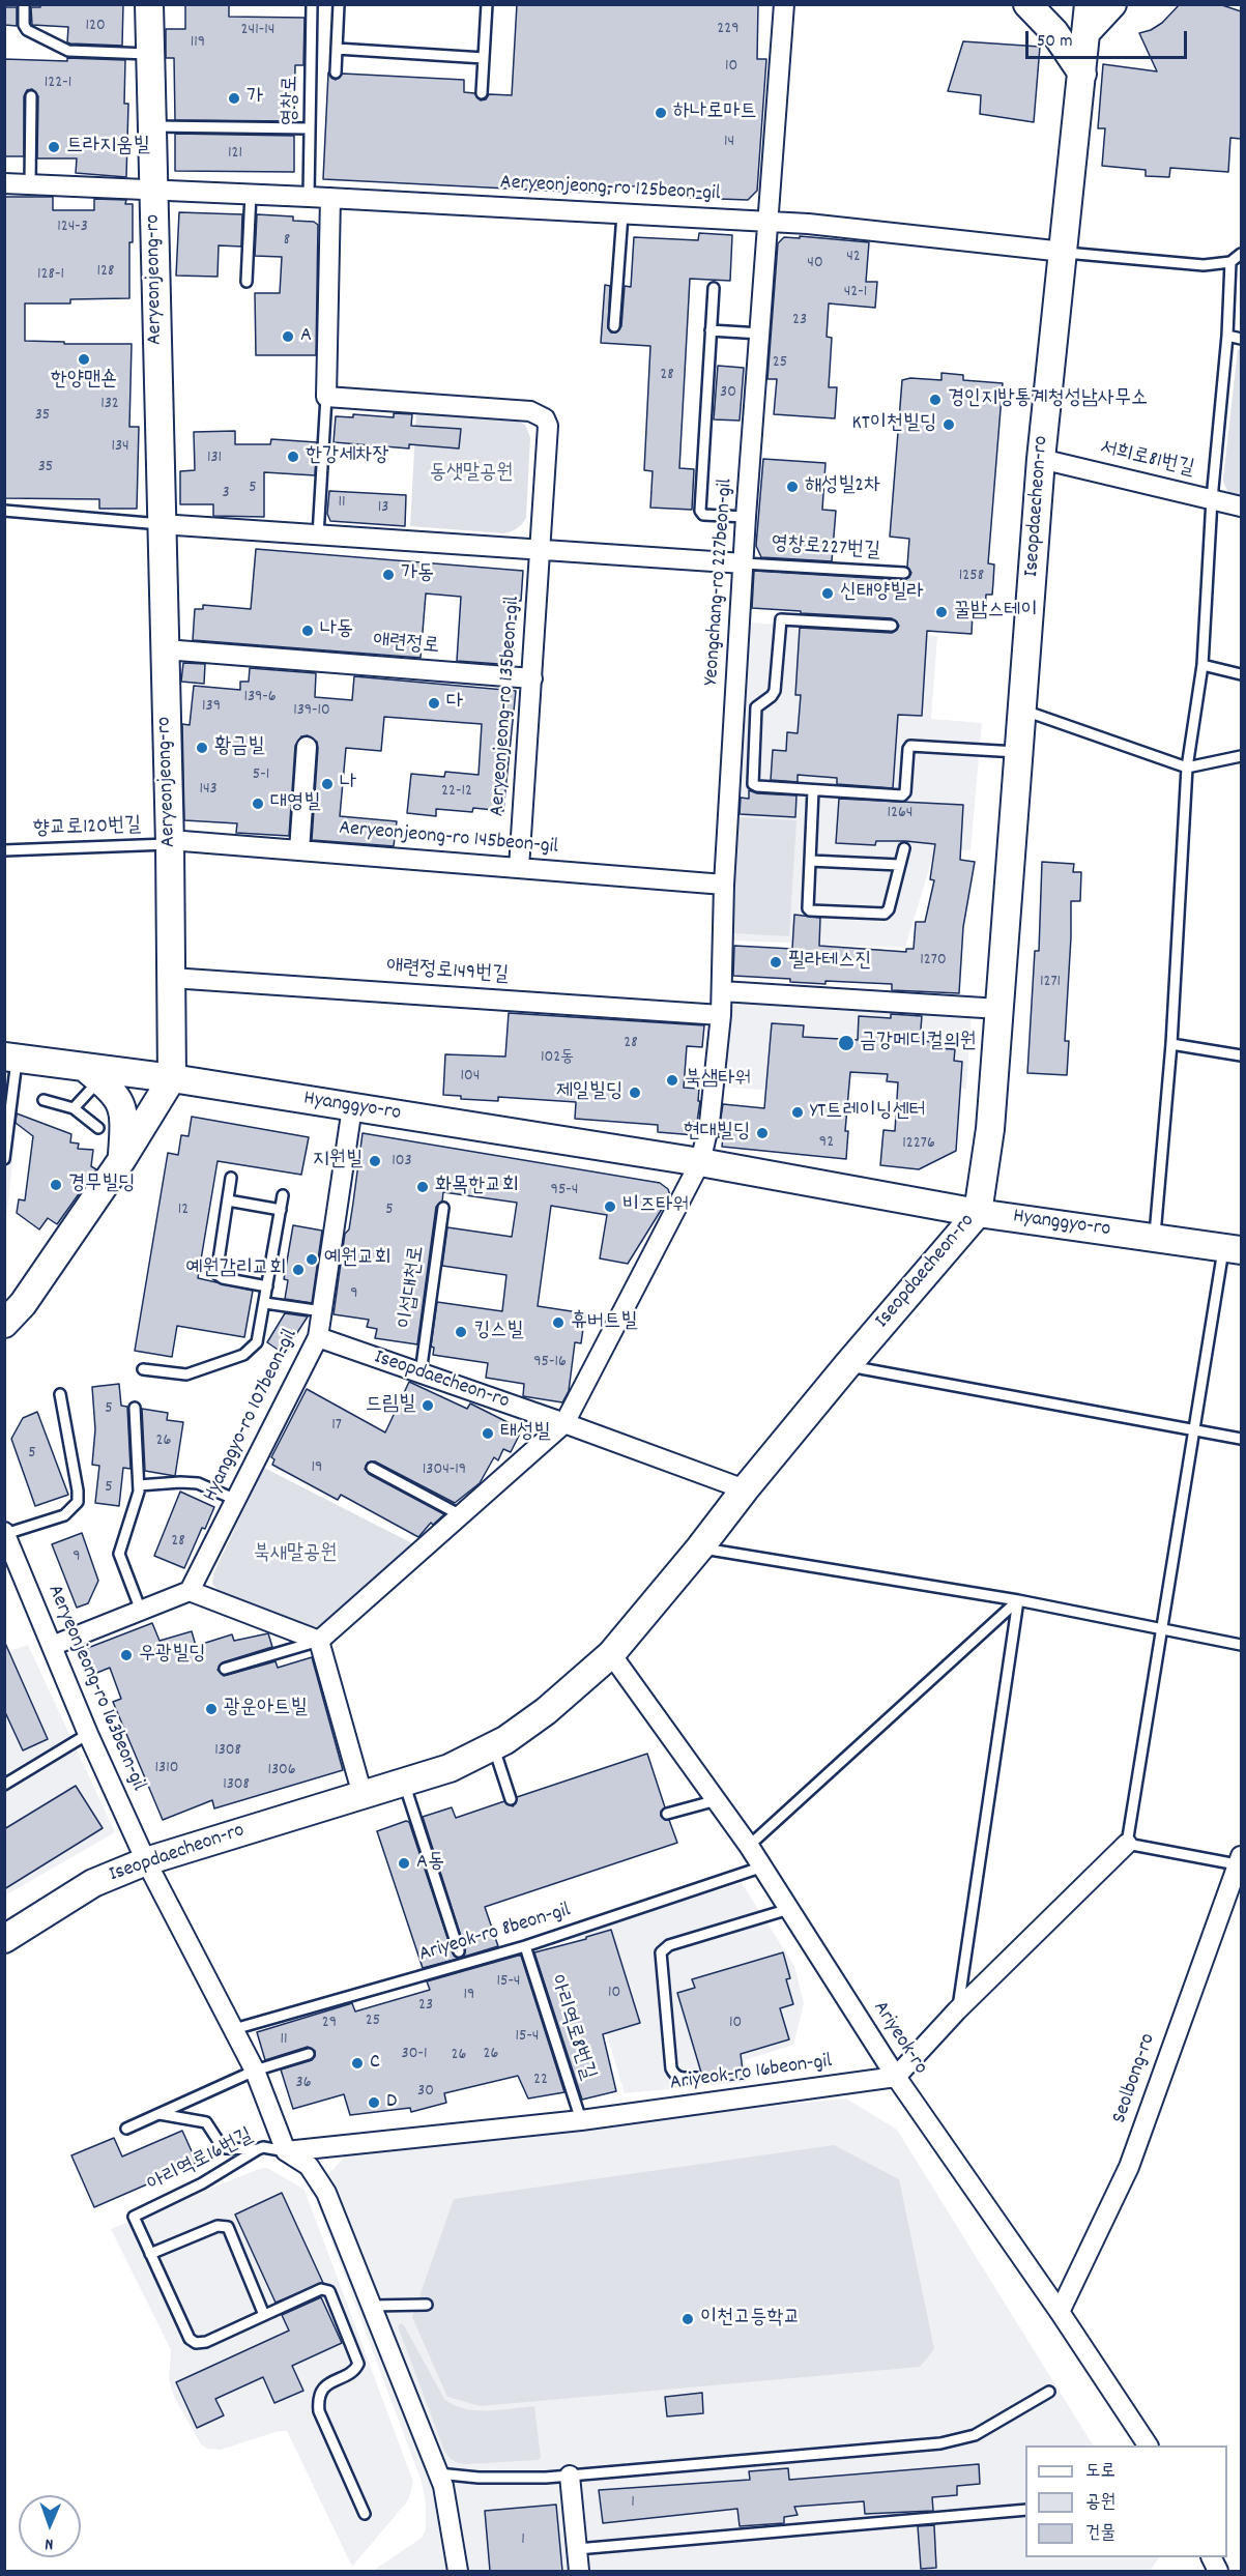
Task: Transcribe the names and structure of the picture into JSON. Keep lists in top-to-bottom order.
{
  "streets": {
    "street": [
      "Aeryeonjeong-ro 125beon-gil",
      "Aeryeonjeong-ro",
      "서희로81번길",
      "Iseopdaecheon-ro",
      "Yeongchang-ro 227beon-gil",
      "애련정로",
      "Aeryeonjeong-ro 135beon-gil",
      "Aeryeonjeong-ro 145beon-gil",
      "애련정로149번길",
      "Hyanggyo-ro",
      "Hyanggyo-ro 107beon-gil",
      "Aeryeonjeong-ro 163beon-gil",
      "Ariyeok-ro",
      "Ariyeok-ro 16beon-gil",
      "Seolbong-ro"
    ],
    "lane": [
      "영창로",
      "영창로227번길",
      "향교로120번길",
      "이섭대천로",
      "Ariyeok-ro 8beon-gil",
      "아리역로8번길",
      "아리역로16번길"
    ]
  },
  "crossings": [
    ["영창로", "Aeryeonjeong-ro 125beon-gil"],
    ["Aeryeonjeong-ro 125beon-gil", "Aeryeonjeong-ro"],
    ["Aeryeonjeong-ro 125beon-gil", "Iseopdaecheon-ro"],
    ["Aeryeonjeong-ro 125beon-gil", "Yeongchang-ro 227beon-gil"],
    ["Aeryeonjeong-ro", "애련정로"],
    ["Aeryeonjeong-ro", "향교로120번길"],
    ["Aeryeonjeong-ro", "Aeryeonjeong-ro 145beon-gil"],
    ["Aeryeonjeong-ro", "애련정로149번길"],
    ["Aeryeonjeong-ro", "Hyanggyo-ro"],
    ["서희로81번길", "Iseopdaecheon-ro"],
    ["Iseopdaecheon-ro", "Hyanggyo-ro"],
    ["Iseopdaecheon-ro", "이섭대천로"],
    ["Iseopdaecheon-ro", "Hyanggyo-ro 107beon-gil"],
    ["Iseopdaecheon-ro", "Aeryeonjeong-ro 163beon-gil"],
    ["Iseopdaecheon-ro", "Ariyeok-ro"],
    ["영창로227번길", "Yeongchang-ro 227beon-gil"],
    ["Yeongchang-ro 227beon-gil", "Aeryeonjeong-ro 145beon-gil"],
    ["Yeongchang-ro 227beon-gil", "애련정로149번길"],
    ["Yeongchang-ro 227beon-gil", "Hyanggyo-ro"],
    ["애련정로", "Aeryeonjeong-ro 135beon-gil"],
    ["Aeryeonjeong-ro 135beon-gil", "Aeryeonjeong-ro 145beon-gil"],
    ["향교로120번길", "Aeryeonjeong-ro 145beon-gil"],
    ["Hyanggyo-ro", "Hyanggyo-ro 107beon-gil"],
    ["Aeryeonjeong-ro 163beon-gil", "Ariyeok-ro 8beon-gil"],
    ["Aeryeonjeong-ro 163beon-gil", "Ariyeok-ro 16beon-gil"],
    ["Aeryeonjeong-ro 163beon-gil", "아리역로16번길"],
    ["Ariyeok-ro 8beon-gil", "아리역로8번길"],
    ["Ariyeok-ro 8beon-gil", "Ariyeok-ro"],
    ["아리역로8번길", "Ariyeok-ro 16beon-gil"],
    ["Ariyeok-ro", "Ariyeok-ro 16beon-gil"],
    ["Ariyeok-ro", "Seolbong-ro"],
    ["Ariyeok-ro 16beon-gil", "아리역로16번길"]
  ],
  "parks": ["동샛말공원", "북새말공원"],
  "places": [
    "가",
    "하나로마트",
    "트라지움빌",
    "A",
    "한양맨숀",
    "경인지방통계청성남사무소",
    "KT이천빌딩",
    "한강세차장",
    "해성빌2차",
    "가동",
    "신태양빌라",
    "꿀밤스테이",
    "나동",
    "다",
    "황금빌",
    "나",
    "대영빌",
    "필라테스진",
    "금강메디컬의원",
    "북샘타워",
    "제일빌딩",
    "YT트레이닝센터",
    "현대빌딩",
    "지원빌",
    "경무빌딩",
    "화목한교회",
    "비즈타워",
    "예원교회",
    "예원감리교회",
    "휴버트빌",
    "킹스빌",
    "드림빌",
    "태성빌",
    "우광빌딩",
    "광운아트빌",
    "A동",
    "C",
    "D",
    "이천고등학교"
  ],
  "house_numbers": [
    "120",
    "229",
    "241-14",
    "119",
    "10",
    "122-1",
    "14",
    "121",
    "124-3",
    "8",
    "42",
    "40",
    "128",
    "128-1",
    "42-1",
    "23",
    "25",
    "28",
    "30",
    "132",
    "35",
    "134",
    "131",
    "35",
    "5",
    "3",
    "11",
    "13",
    "1258",
    "139-6",
    "139",
    "139-10",
    "5-1",
    "143",
    "22-12",
    "1264",
    "1270",
    "1271",
    "28",
    "102동",
    "104",
    "92",
    "12276",
    "103",
    "95-4",
    "12",
    "5",
    "9",
    "95-16",
    "5",
    "17",
    "26",
    "5",
    "19",
    "1304-19",
    "5",
    "28",
    "9",
    "1308",
    "1310",
    "1306",
    "1308",
    "15-4",
    "10",
    "19",
    "23",
    "25",
    "29",
    "10",
    "15-4",
    "11",
    "30-1",
    "26",
    "26",
    "22",
    "36",
    "30",
    "1",
    "1"
  ],
  "legend": ["도로", "공원", "건물"],
  "scale_bar": "50 m",
  "north": "bottom"
}
